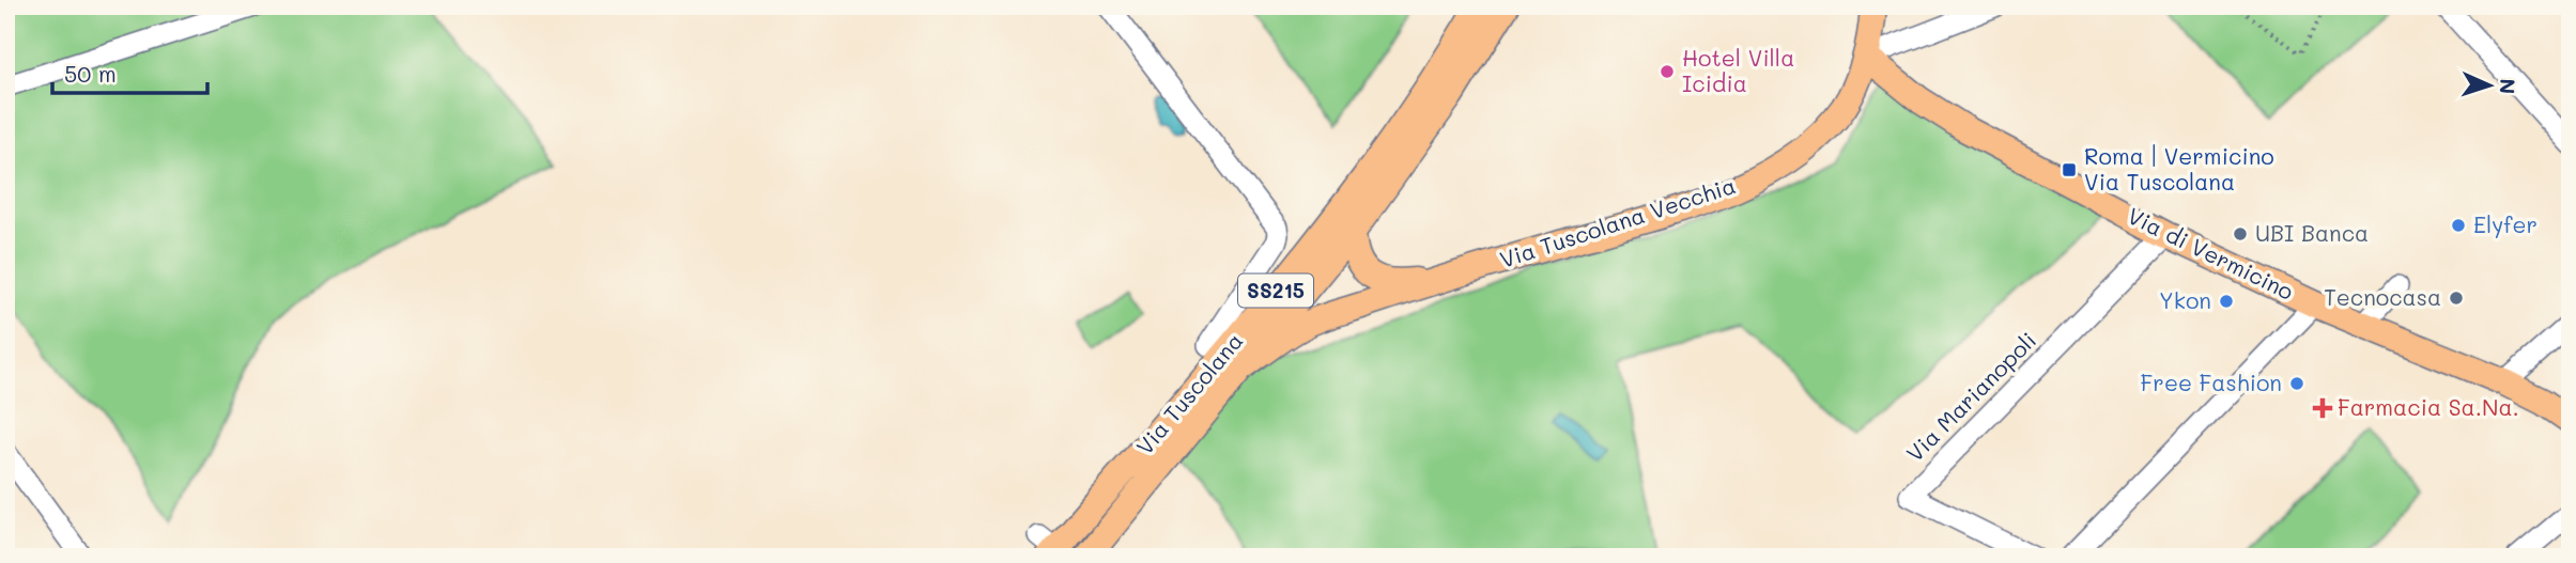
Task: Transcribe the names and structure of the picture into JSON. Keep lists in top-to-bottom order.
{
  "streets": {
    "main road": [
      "Via Tuscolana Vecchia",
      "Via di Vermicino",
      "SS215",
      "Via Tuscolana"
    ],
    "street": ["Via Marianopoli"]
  },
  "crossings": [
    ["Via Tuscolana Vecchia", "Via di Vermicino"],
    ["Via di Vermicino", "Via Marianopoli"]
  ],
  "places": {
    "other": [
      "Hotel Villa Icidia",
      "Elyfer",
      "UBI Banca",
      "Tecnocasa",
      "Ykon",
      "Free Fashion"
    ],
    "transit": ["Roma | Vermicino Via Tuscolana"],
    "health": ["Farmacia Sa.Na."]
  },
  "scale_bar": "50 m",
  "north": "right"
}
